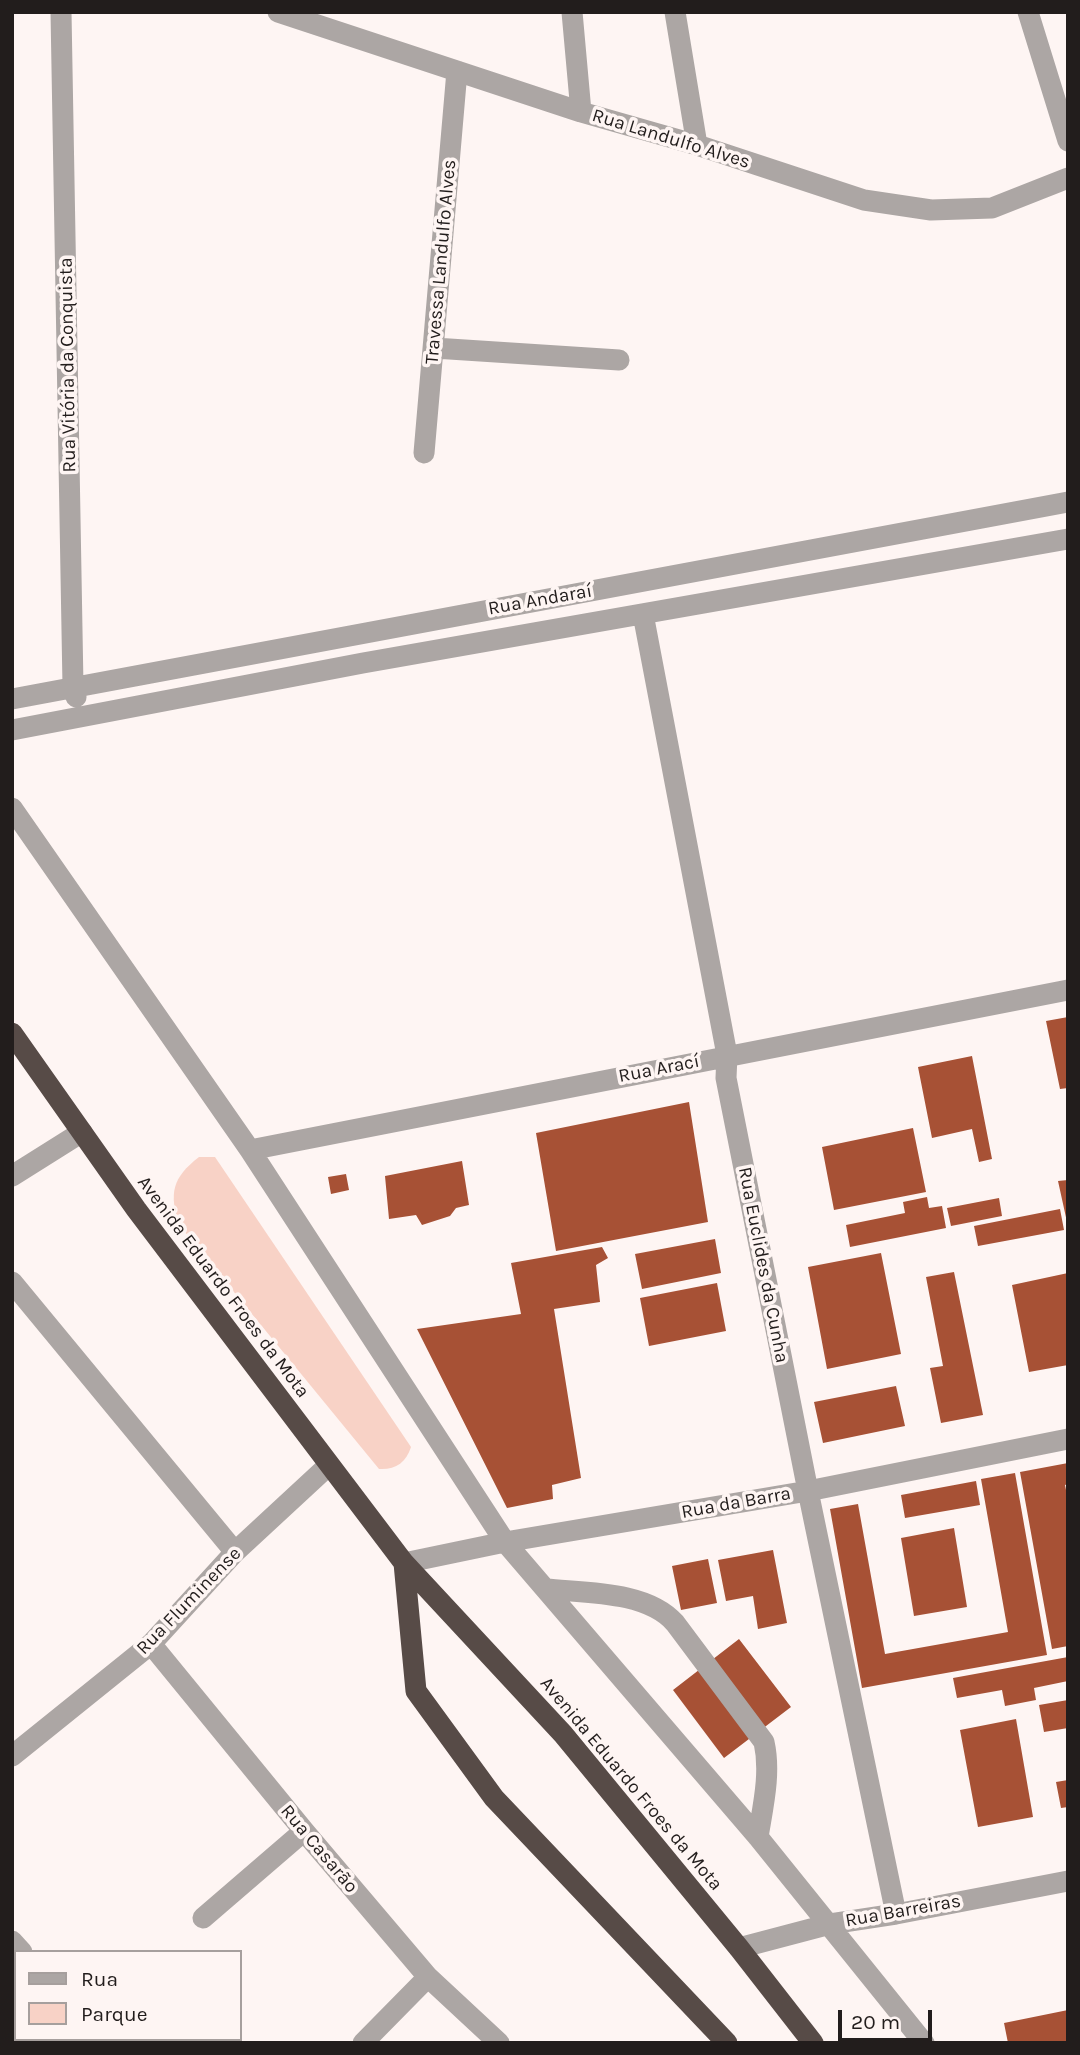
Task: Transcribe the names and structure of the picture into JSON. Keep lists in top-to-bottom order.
{
  "streets": {
    "highway": ["Avenida Eduardo Froes da Mota"],
    "street": [
      "Rua Landulfo Alves",
      "Travessa Landulfo Alves",
      "Rua Vitória da Conquista",
      "Rua Andaraí",
      "Rua Arací",
      "Rua Euclides da Cunha",
      "Rua da Barra",
      "Rua Fluminense",
      "Rua Casarão",
      "Rua Barreiras"
    ]
  },
  "crossings": [
    ["Rua Landulfo Alves", "Travessa Landulfo Alves"],
    ["Rua Vitória da Conquista", "Rua Andaraí"],
    ["Rua Andaraí", "Rua Euclides da Cunha"],
    ["Rua Arací", "Rua Euclides da Cunha"],
    ["Rua Euclides da Cunha", "Rua da Barra"],
    ["Rua Euclides da Cunha", "Rua Barreiras"],
    ["Avenida Eduardo Froes da Mota", "Rua da Barra"],
    ["Avenida Eduardo Froes da Mota", "Rua Fluminense"],
    ["Avenida Eduardo Froes da Mota", "Rua Barreiras"],
    ["Rua Fluminense", "Rua Casarão"]
  ],
  "legend": ["Rua", "Parque"],
  "scale_bar": "20 m"
}
